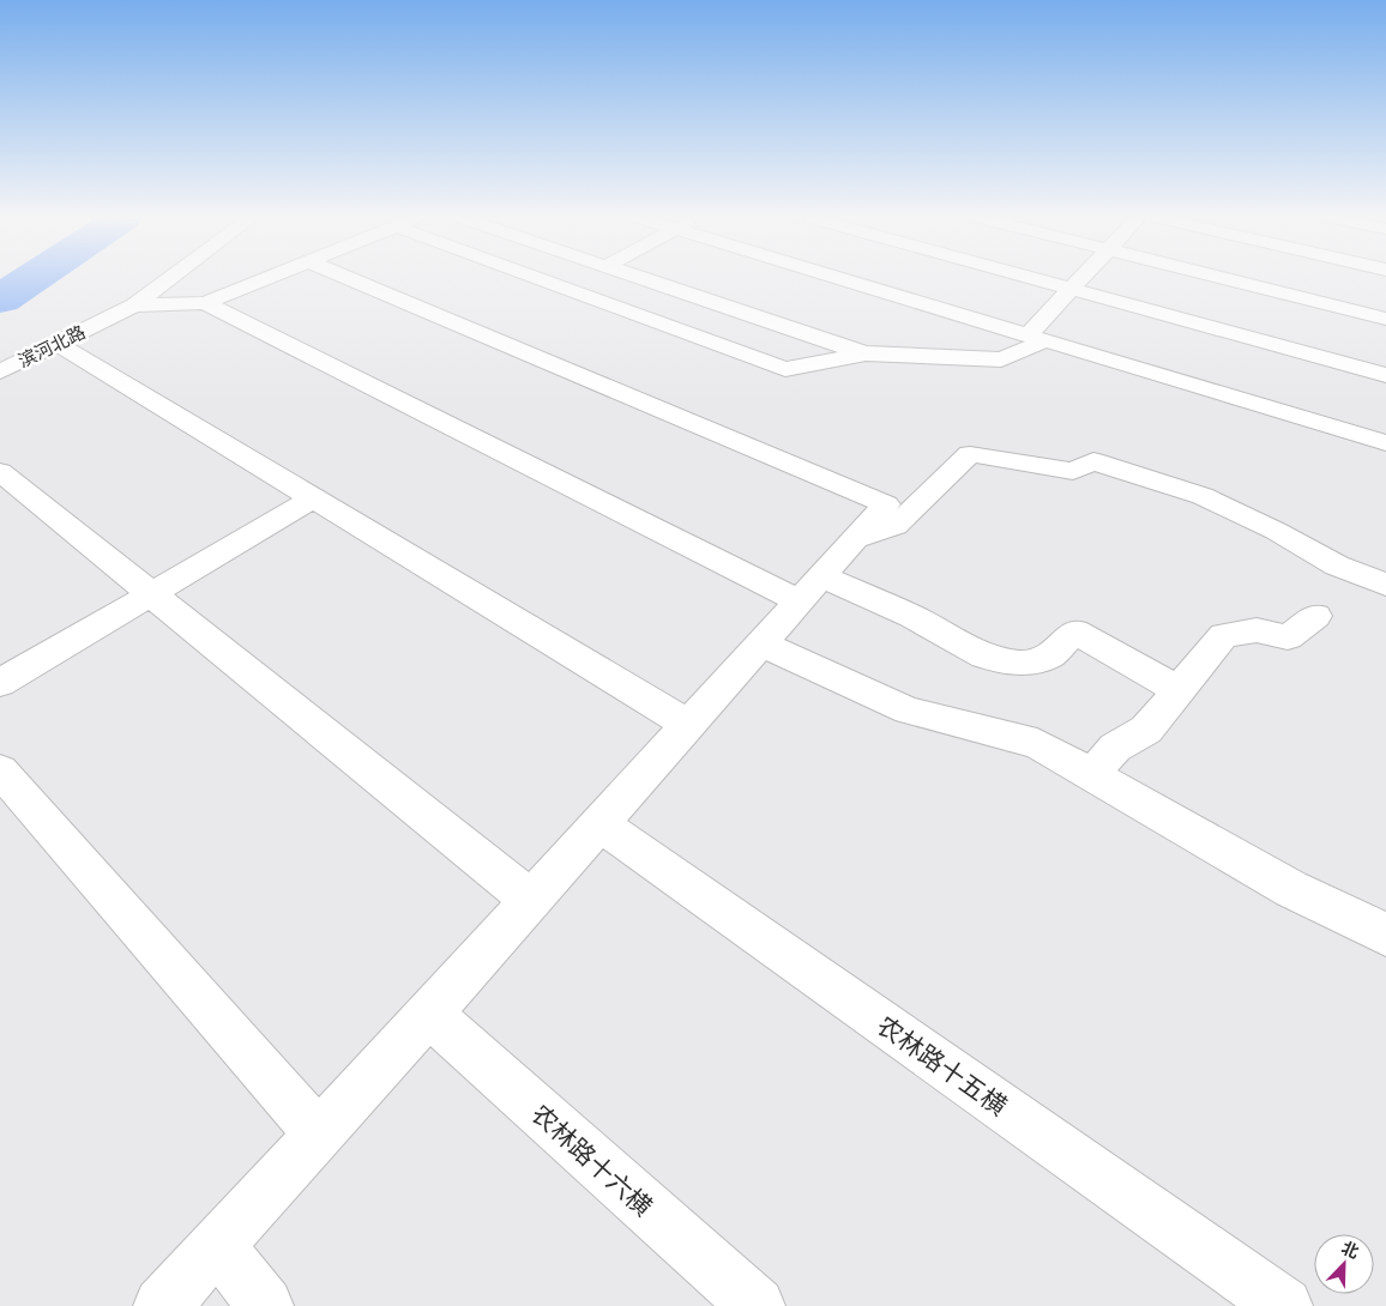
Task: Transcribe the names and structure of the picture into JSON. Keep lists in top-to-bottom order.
{
  "streets": {
    "street": ["滨河北路", "农林路十五横", "农林路十六横"]
  },
  "north": "top right"
}
